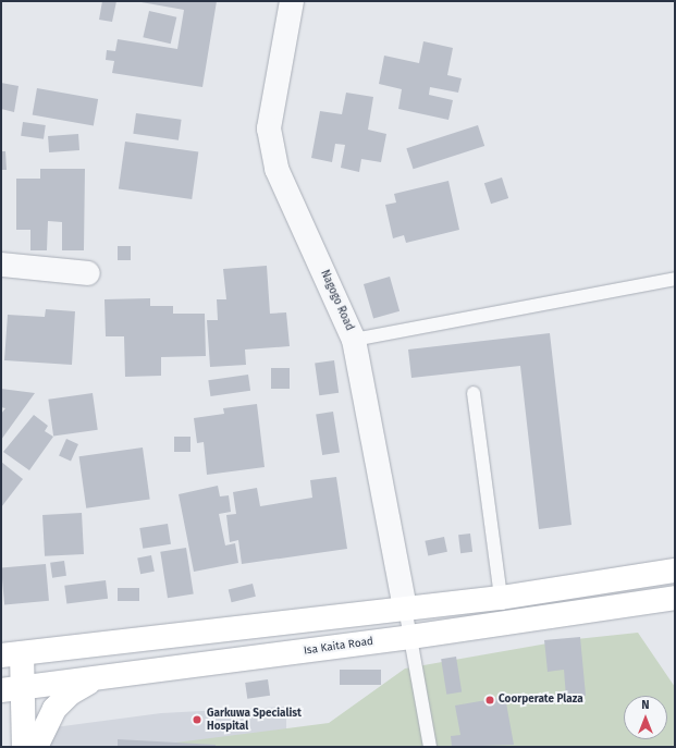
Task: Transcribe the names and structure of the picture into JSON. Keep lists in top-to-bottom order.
{
  "streets": {
    "main road": ["Isa Kaita Road"],
    "street": ["Nagogo Road"]
  },
  "places": ["Coorperate Plaza", "Garkuwa Specialist Hospital"],
  "north": "top"
}
